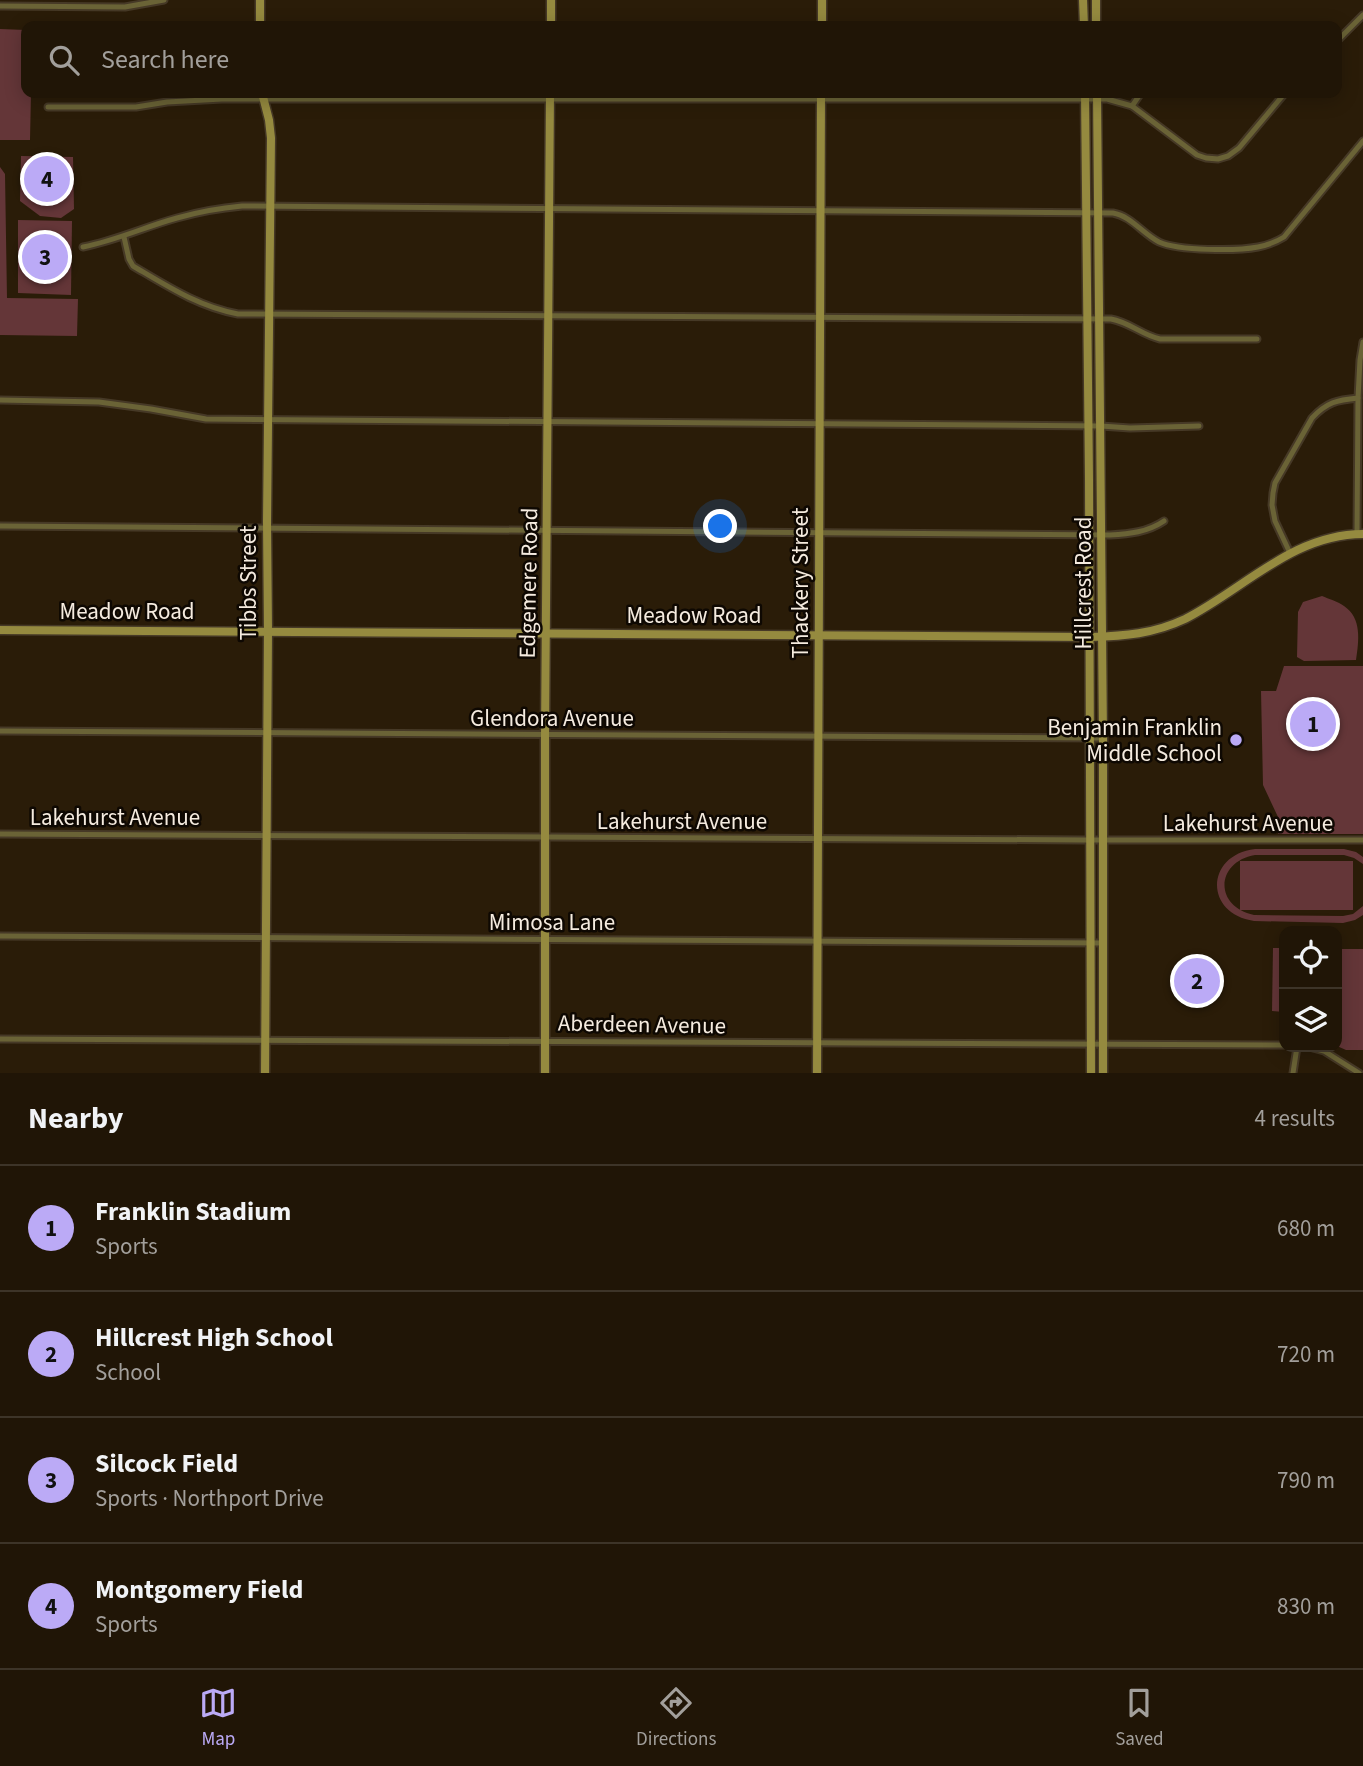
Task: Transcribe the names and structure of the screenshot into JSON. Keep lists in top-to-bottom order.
{
  "streets": {
    "street": [
      "Tibbs Street",
      "Edgemere Road",
      "Thackery Street",
      "Hillcrest Road",
      "Meadow Road",
      "Glendora Avenue",
      "Lakehurst Avenue",
      "Mimosa Lane",
      "Aberdeen Avenue"
    ]
  },
  "crossings": [
    ["Tibbs Street", "Meadow Road"],
    ["Tibbs Street", "Glendora Avenue"],
    ["Tibbs Street", "Lakehurst Avenue"],
    ["Tibbs Street", "Mimosa Lane"],
    ["Tibbs Street", "Aberdeen Avenue"],
    ["Edgemere Road", "Meadow Road"],
    ["Edgemere Road", "Glendora Avenue"],
    ["Edgemere Road", "Lakehurst Avenue"],
    ["Edgemere Road", "Mimosa Lane"],
    ["Edgemere Road", "Aberdeen Avenue"],
    ["Thackery Street", "Meadow Road"],
    ["Thackery Street", "Glendora Avenue"],
    ["Thackery Street", "Lakehurst Avenue"],
    ["Thackery Street", "Mimosa Lane"],
    ["Thackery Street", "Aberdeen Avenue"],
    ["Hillcrest Road", "Meadow Road"],
    ["Hillcrest Road", "Glendora Avenue"],
    ["Hillcrest Road", "Lakehurst Avenue"],
    ["Hillcrest Road", "Mimosa Lane"],
    ["Hillcrest Road", "Aberdeen Avenue"]
  ],
  "places": ["Benjamin Franklin Middle School"],
  "page": {
    "search": "Search here",
    "pins": [
      "4",
      "3",
      "1",
      "2"
    ],
    "heading": ["Nearby", "4 results"],
    "list": [
      {
        "mark": "1",
        "name": "Franklin Stadium",
        "note": "Sports",
        "value": "680 m"
      },
      {
        "mark": "2",
        "name": "Hillcrest High School",
        "note": "School",
        "value": "720 m"
      },
      {
        "mark": "3",
        "name": "Silcock Field",
        "note": "Sports · Northport Drive",
        "value": "790 m"
      },
      {
        "mark": "4",
        "name": "Montgomery Field",
        "note": "Sports",
        "value": "830 m"
      }
    ],
    "nav": ["Map", "Directions", "Saved"]
  }
}
